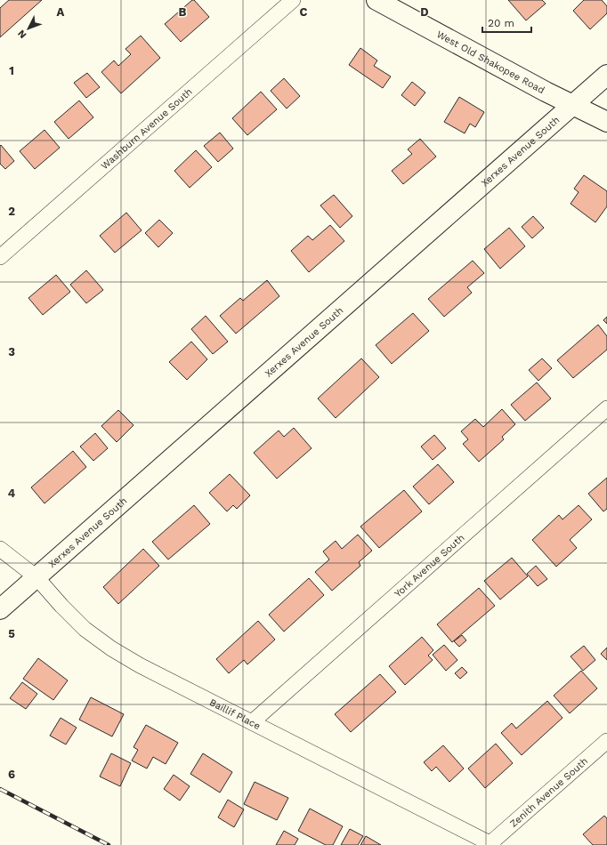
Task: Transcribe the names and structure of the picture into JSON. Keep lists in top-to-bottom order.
{
  "streets": {
    "street": [
      "West Old Shakopee Road",
      "Washburn Avenue South",
      "Xerxes Avenue South",
      "York Avenue South",
      "Baillif Place",
      "Zenith Avenue South"
    ]
  },
  "crossings": [
    ["West Old Shakopee Road", "Xerxes Avenue South"],
    ["Xerxes Avenue South", "Baillif Place"],
    ["York Avenue South", "Baillif Place"],
    ["Baillif Place", "Zenith Avenue South"]
  ],
  "scale_bar": "20 m",
  "north": "bottom left",
  "grid": {
    "columns": [
      "A",
      "B",
      "C",
      "D"
    ],
    "rows": [
      "1",
      "2",
      "3",
      "4",
      "5",
      "6"
    ]
  }
}
